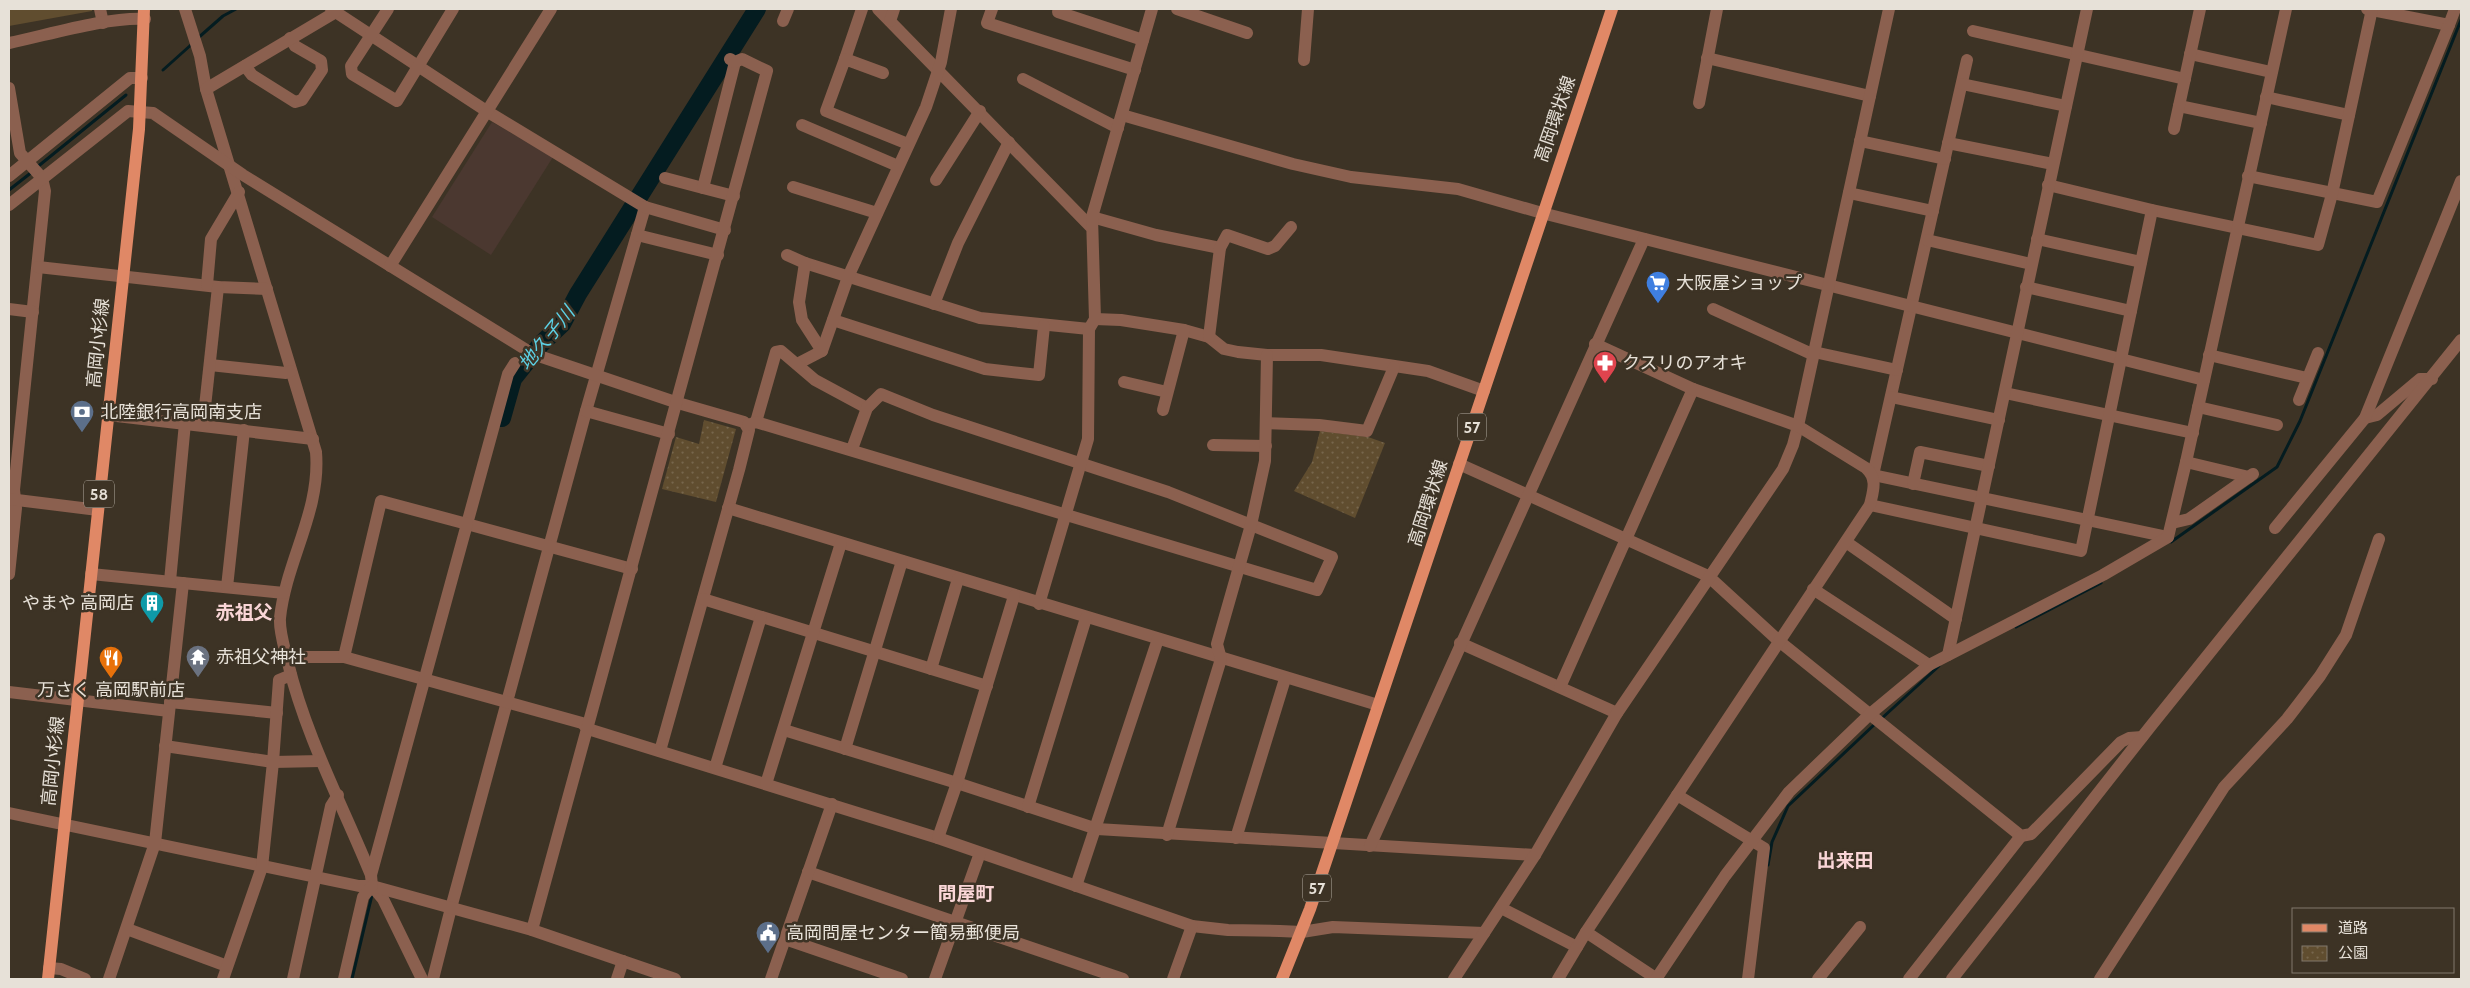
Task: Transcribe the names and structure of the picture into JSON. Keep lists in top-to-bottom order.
{
  "streets": {
    "main road": [
      "高岡環状線",
      "高岡小杉線",
      "57",
      "58"
    ]
  },
  "districts": ["赤祖父", "出来田", "問屋町"],
  "water": ["地久子川"],
  "places": {
    "supermarket": ["大阪屋ショップ"],
    "pharmacy": ["クスリのアオキ"],
    "bank": ["北陸銀行高岡南支店"],
    "building": ["やまや 高岡店"],
    "temple": ["赤祖父神社"],
    "restaurant": ["万さく 高岡駅前店"],
    "public building": ["高岡問屋センター簡易郵便局"]
  },
  "legend": ["道路", "公園"]
}
